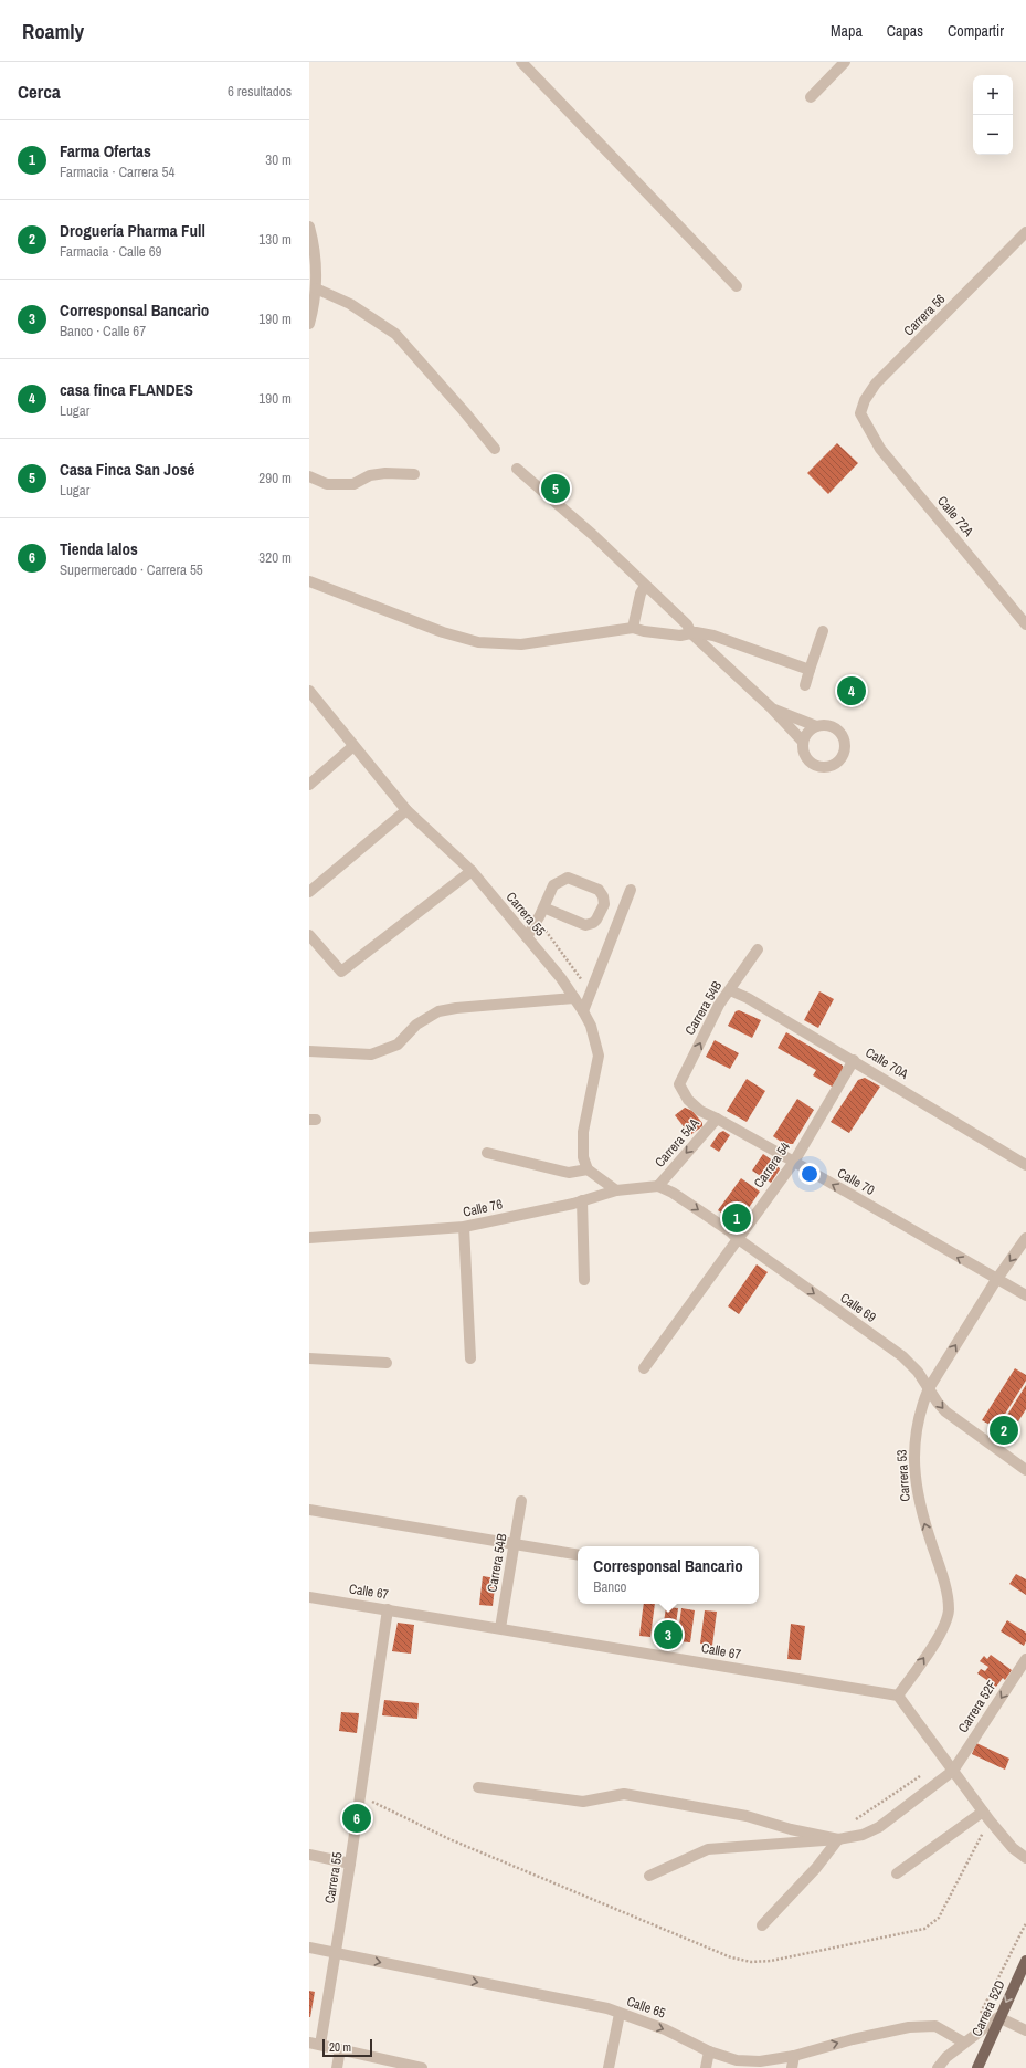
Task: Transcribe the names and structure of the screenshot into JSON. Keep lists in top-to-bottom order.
{
  "streets": {
    "main road": ["Carrera 52D"],
    "street": [
      "Carrera 56",
      "Calle 72A",
      "Carrera 55",
      "Carrera 54B",
      "Calle 70A",
      "Carrera 54A",
      "Carrera 54",
      "Calle 70",
      "Calle 76",
      "Calle 69",
      "Carrera 53",
      "Calle 67",
      "Carrera 52F",
      "Calle 65"
    ]
  },
  "crossings": [
    ["Carrera 56", "Calle 72A"],
    ["Carrera 55", "Calle 67"],
    ["Carrera 55", "Calle 65"],
    ["Carrera 54B", "Calle 70A"],
    ["Carrera 54B", "Calle 70"],
    ["Carrera 54B", "Calle 67"],
    ["Calle 70A", "Carrera 54"],
    ["Carrera 54A", "Calle 70"],
    ["Carrera 54A", "Calle 76"],
    ["Carrera 54A", "Calle 69"],
    ["Carrera 54", "Calle 70"],
    ["Carrera 54", "Calle 69"],
    ["Calle 70", "Carrera 53"],
    ["Calle 76", "Calle 69"],
    ["Calle 69", "Carrera 53"],
    ["Carrera 53", "Calle 67"]
  ],
  "one_way": [
    "Carrera 54B",
    "Carrera 54A",
    "Calle 70",
    "Calle 69",
    "Calle 65",
    "Carrera 52D"
  ],
  "scale_bar": "20 m",
  "page": {
    "header": "Roamly",
    "nav": ["Mapa", "Capas", "Compartir"],
    "heading": ["Cerca", "6 resultados"],
    "map_buttons": ["+", "−"],
    "list": [
      {
        "mark": "1",
        "name": "Farma Ofertas",
        "note": "Farmacia · Carrera 54",
        "value": "30 m"
      },
      {
        "mark": "2",
        "name": "Droguería Pharma Full",
        "note": "Farmacia · Calle 69",
        "value": "130 m"
      },
      {
        "mark": "3",
        "name": "Corresponsal Bancarìo",
        "note": "Banco · Calle 67",
        "value": "190 m"
      },
      {
        "mark": "4",
        "name": "casa finca FLANDES",
        "note": "Lugar",
        "value": "190 m"
      },
      {
        "mark": "5",
        "name": "Casa Finca San José",
        "note": "Lugar",
        "value": "290 m"
      },
      {
        "mark": "6",
        "name": "Tienda lalos",
        "note": "Supermercado · Carrera 55",
        "value": "320 m"
      }
    ],
    "pins": [
      "5",
      "4",
      "1",
      "2",
      "3",
      "6"
    ],
    "popup": ["Corresponsal Bancarìo", "Banco"],
    "scale": "20 m"
  }
}
